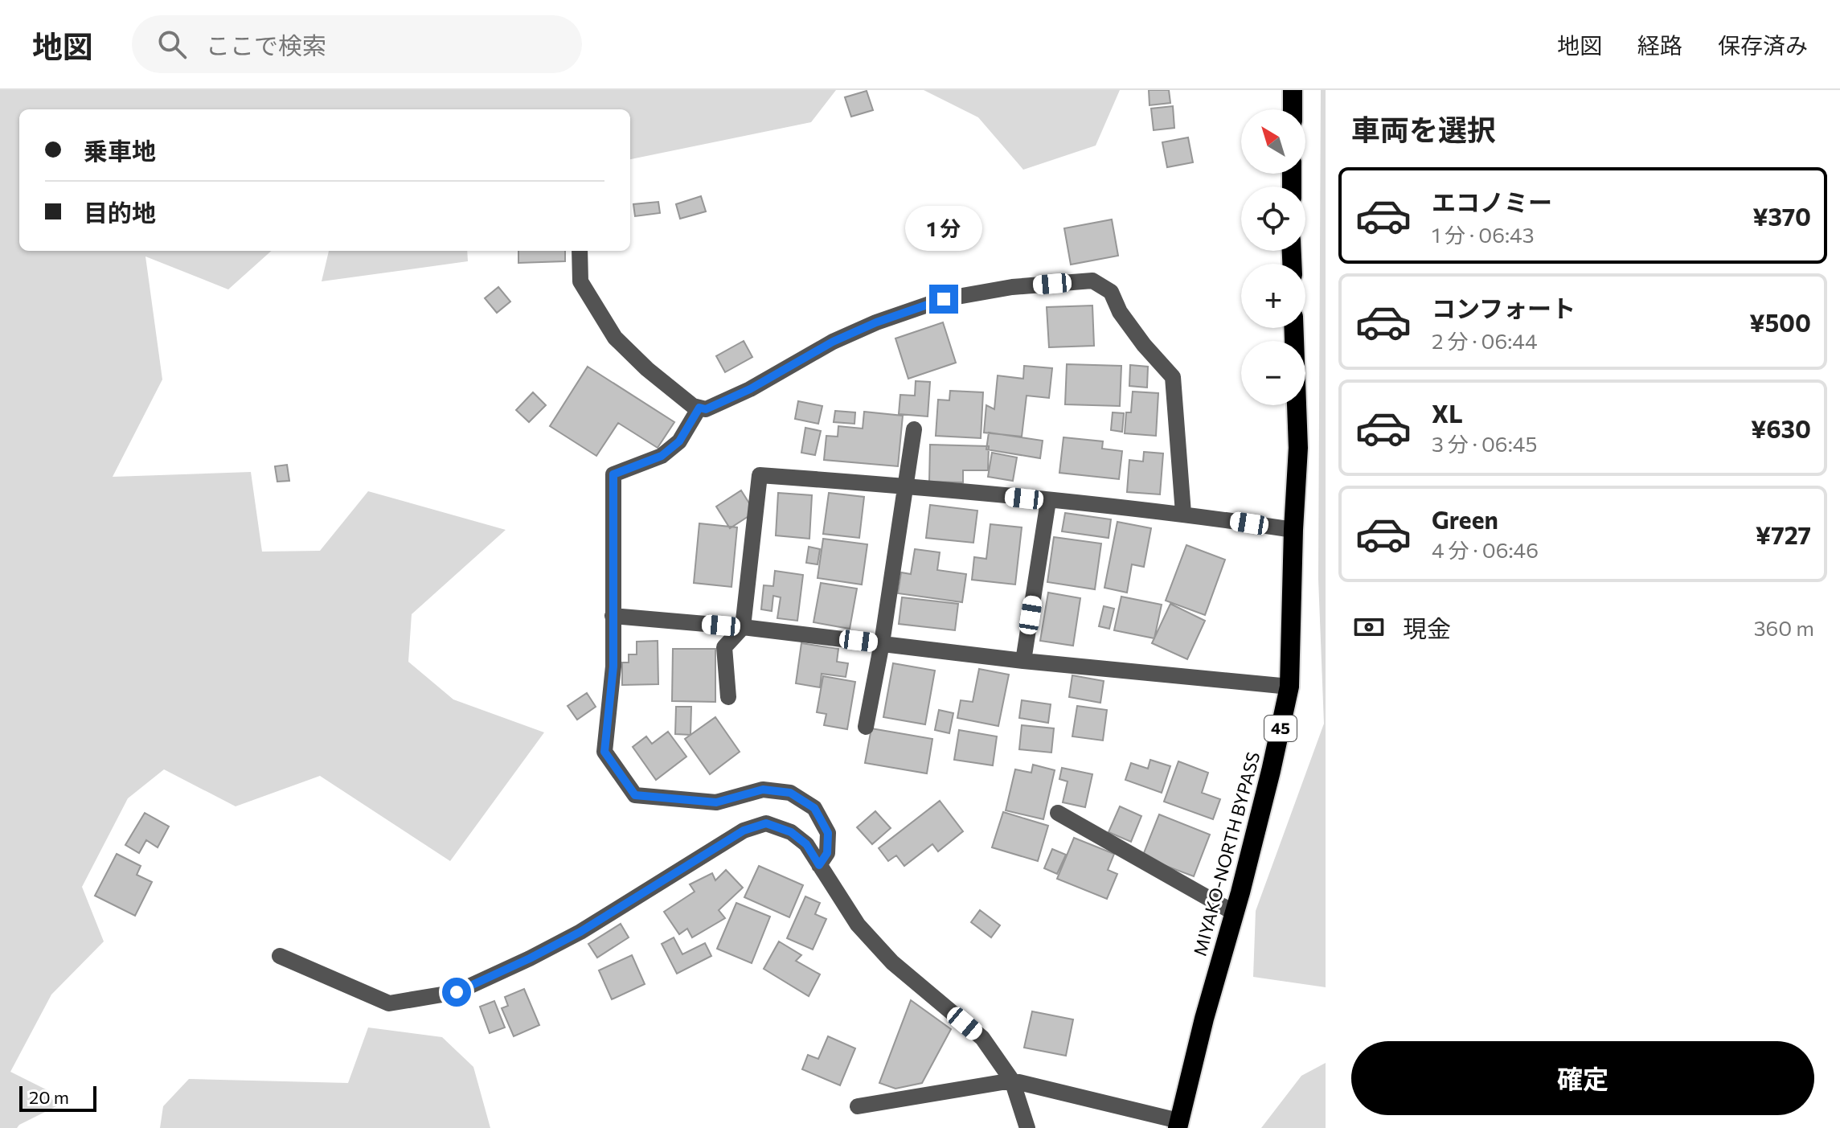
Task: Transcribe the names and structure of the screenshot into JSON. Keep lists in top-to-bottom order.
{
  "streets": {
    "highway": ["45", "MIYAKO-NORTH BYPASS"]
  },
  "scale_bar": "20 m",
  "north": "top left",
  "page": {
    "header": "地図",
    "search": "ここで検索",
    "nav": ["地図", "経路", "保存済み"],
    "heading": "車両を選択",
    "map_buttons": ["+", "−"],
    "banner": ["乗車地", "目的地"],
    "list": [
      {
        "name": "エコノミー",
        "note": "1 分 · 06:43",
        "value": "¥370"
      },
      {
        "name": "コンフォート",
        "note": "2 分 · 06:44",
        "value": "¥500"
      },
      {
        "name": "XL",
        "note": "3 分 · 06:45",
        "value": "¥630"
      },
      {
        "name": "Green",
        "note": "4 分 · 06:46",
        "value": "¥727"
      }
    ],
    "bubble": "1 分",
    "pay": ["現金", "360 m"],
    "buttons": "確定",
    "scale": "20 m"
  }
}
